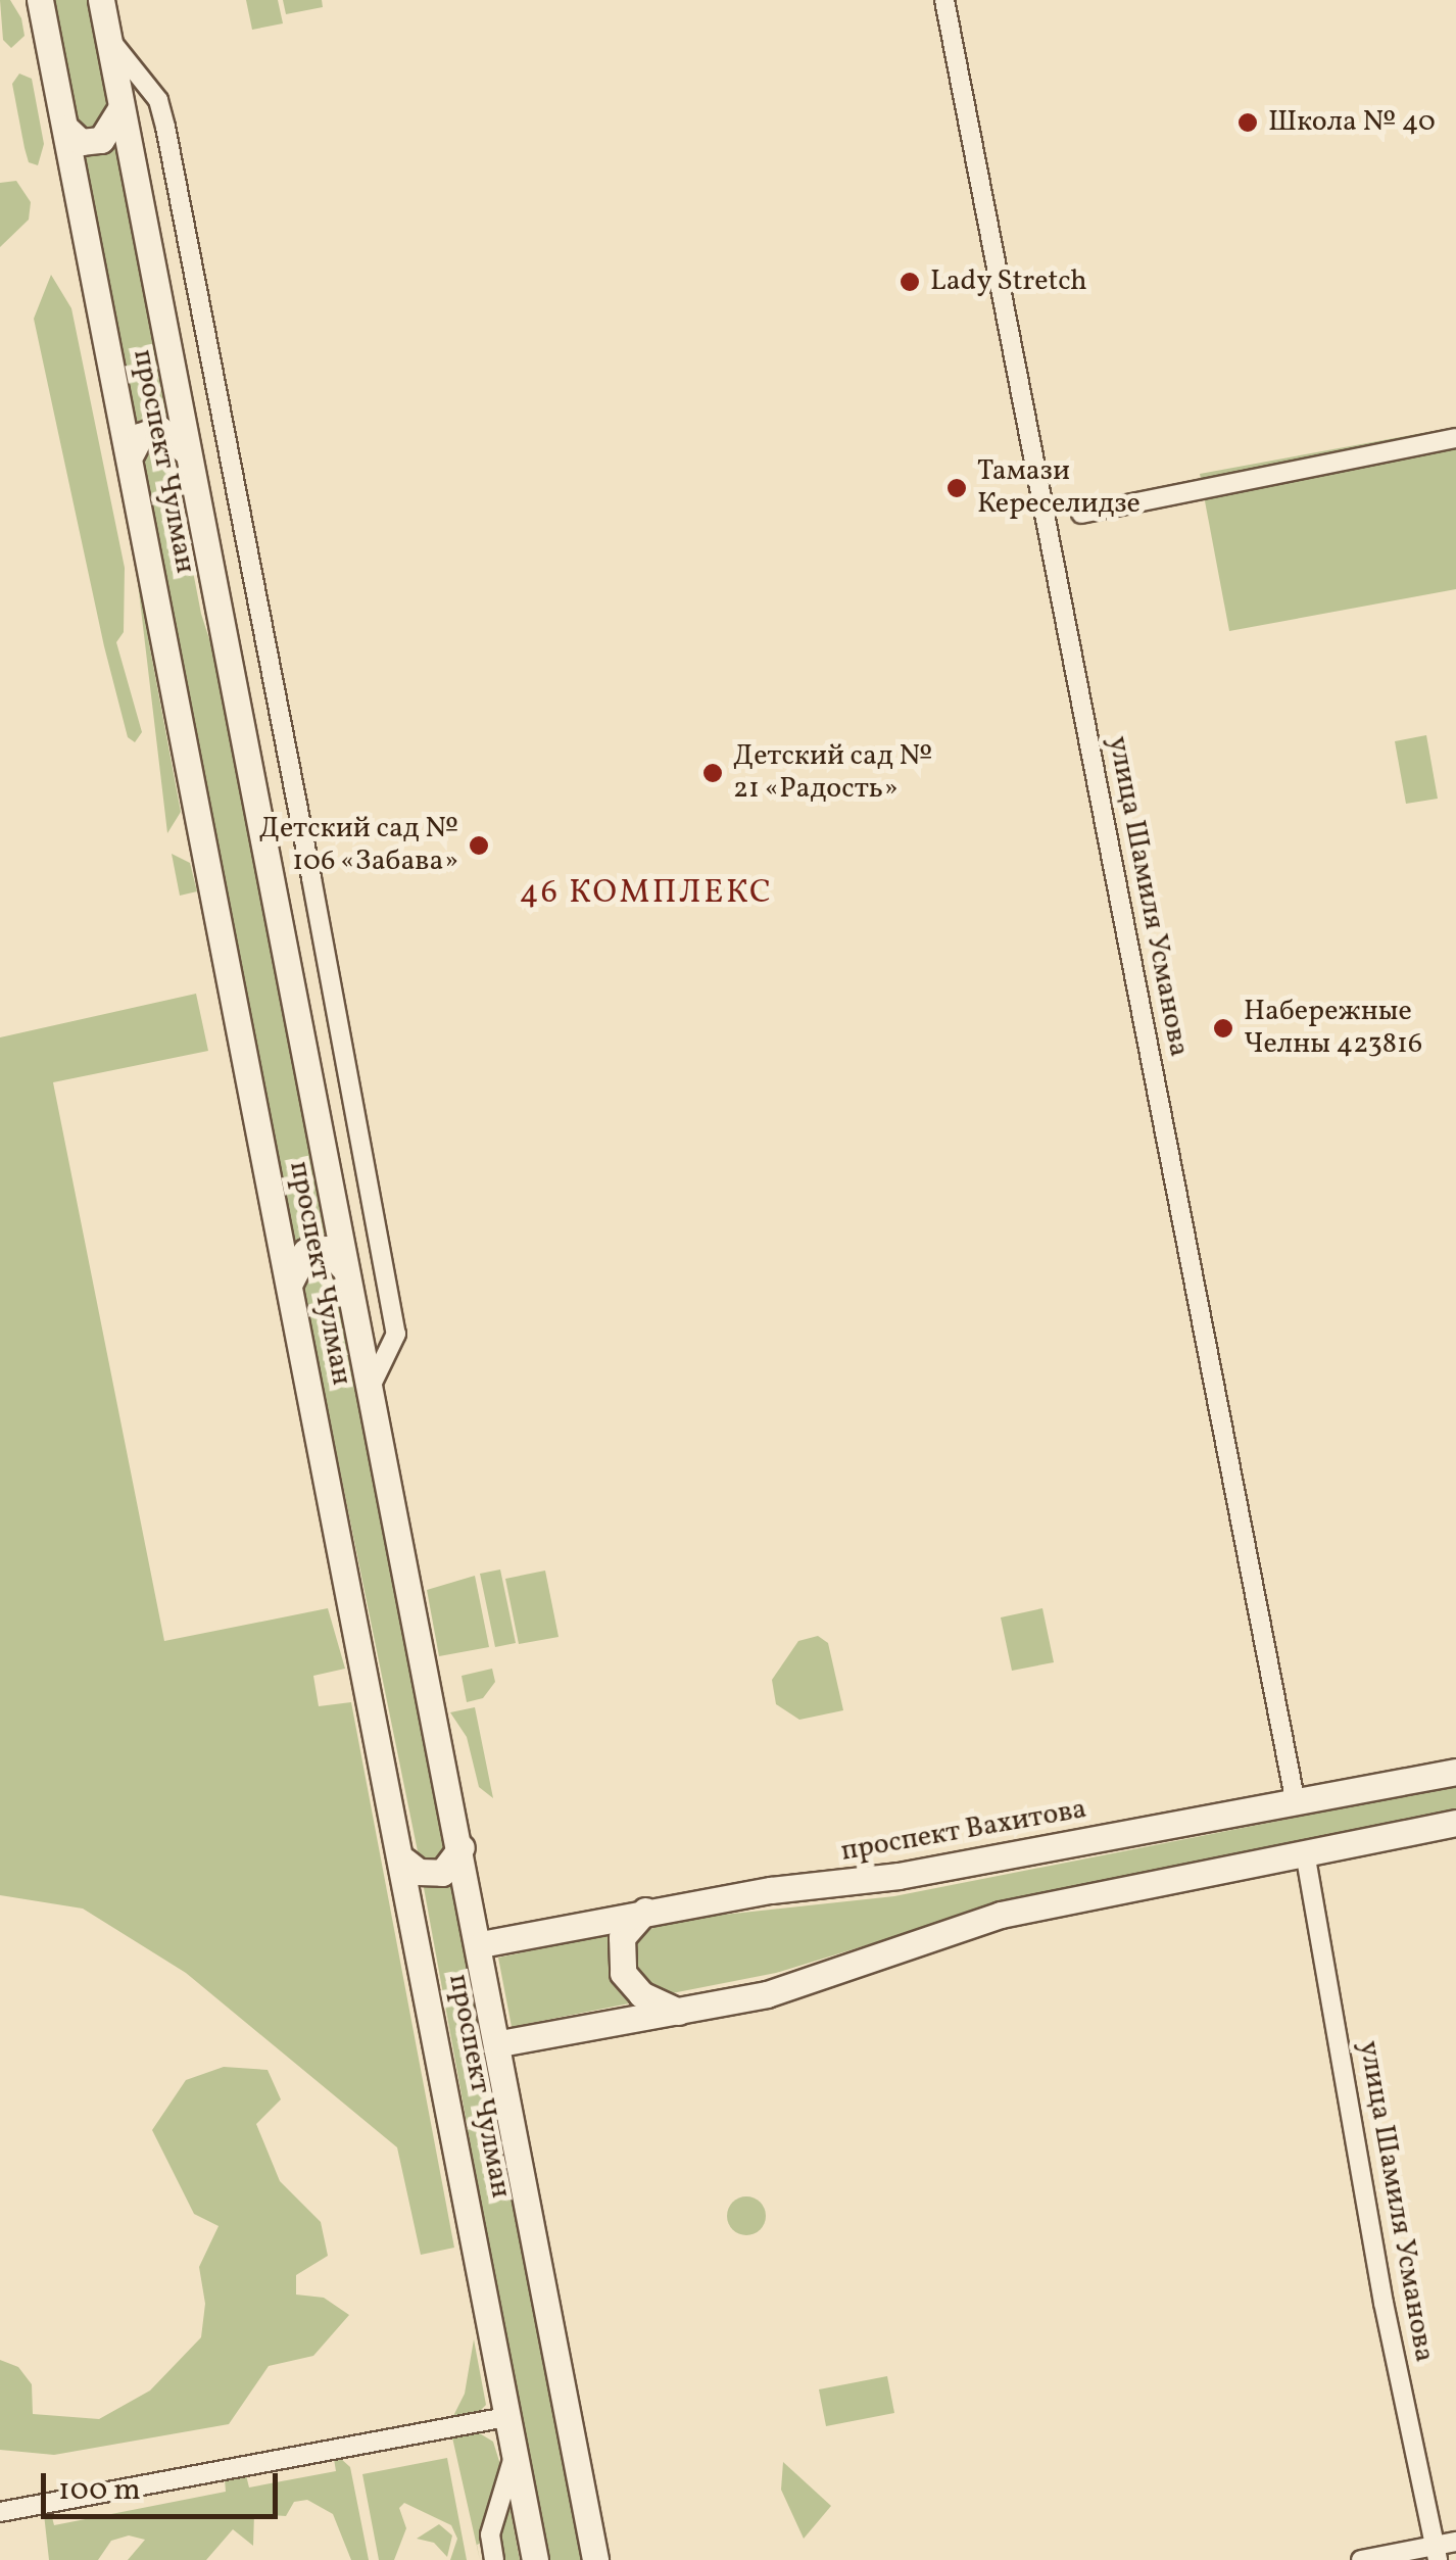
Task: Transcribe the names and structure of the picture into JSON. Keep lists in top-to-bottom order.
{
  "streets": {
    "main road": ["проспект Чулман", "проспект Вахитова"],
    "street": ["улица Шамиля Усманова"]
  },
  "crossings": [
    ["проспект Чулман", "проспект Вахитова"],
    ["улица Шамиля Усманова", "проспект Вахитова"]
  ],
  "districts": ["46 КОМПЛЕКС"],
  "places": [
    "Школа № 40",
    "Lady Stretch",
    "Тамази Кереселидзе",
    "Детский сад № 21 «Радость»",
    "Детский сад № 106 «Забава»",
    "Набережные Челны 423816"
  ],
  "scale_bar": "100 m"
}
